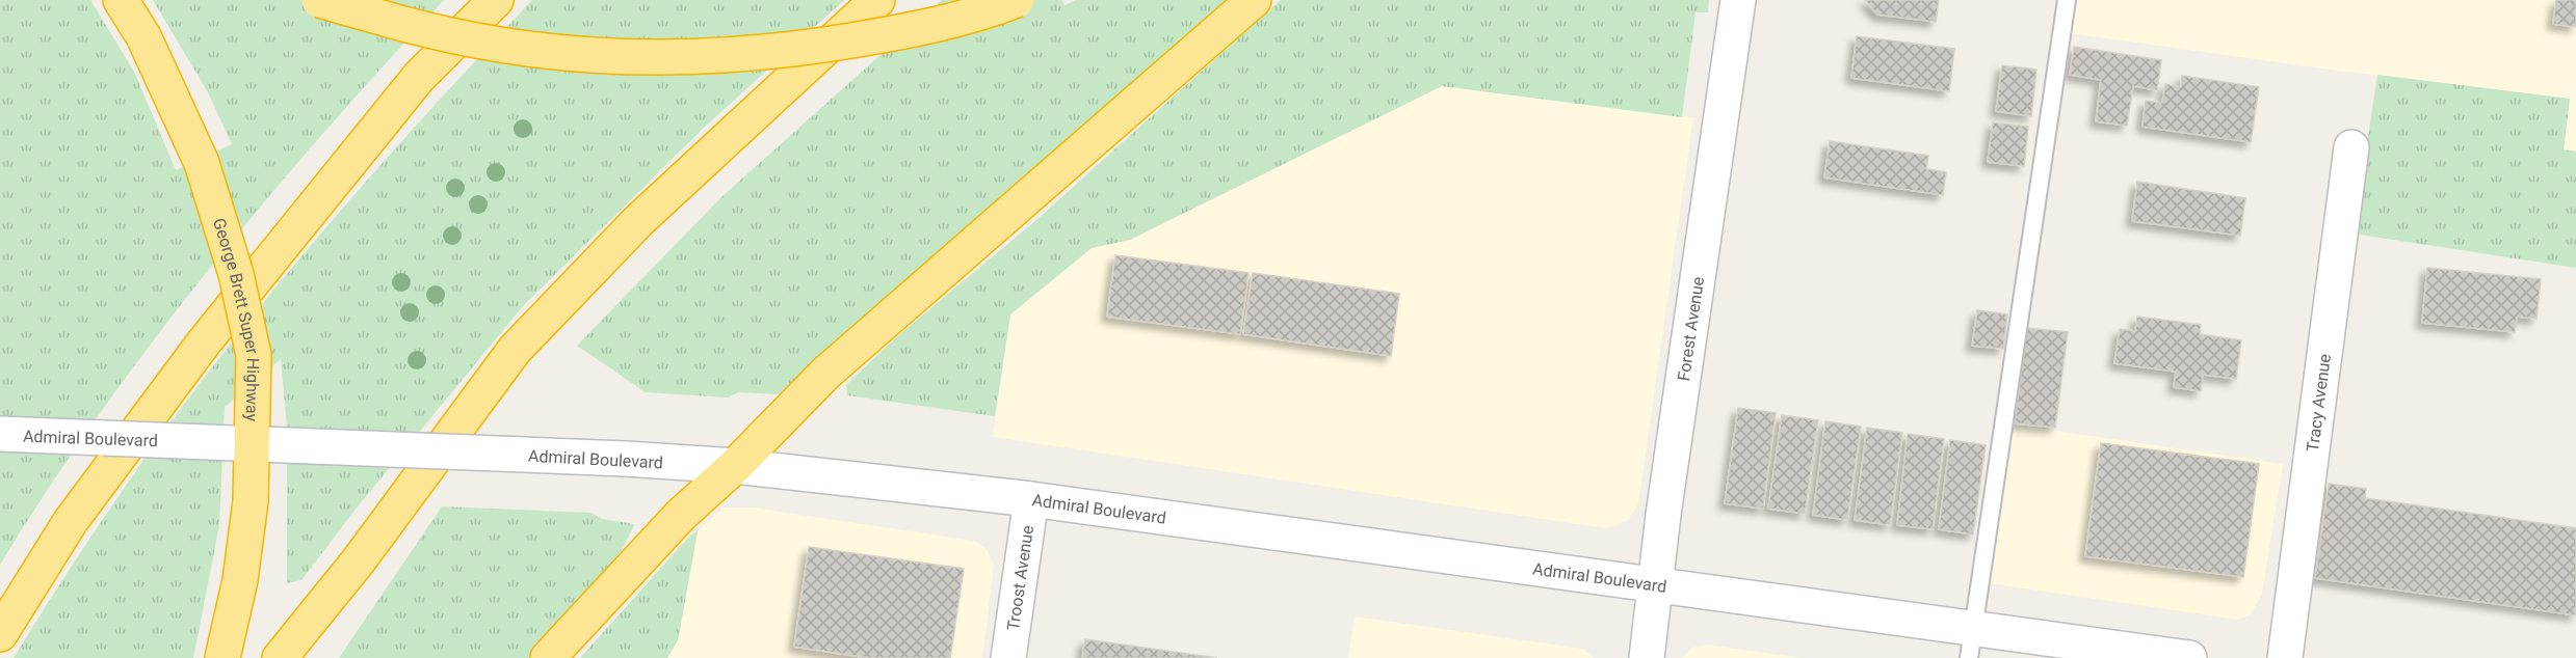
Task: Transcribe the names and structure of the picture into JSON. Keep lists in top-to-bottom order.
{
  "streets": {
    "highway": ["George Brett Super Highway"],
    "street": [
      "Forest Avenue",
      "Tracy Avenue",
      "Admiral Boulevard",
      "Troost Avenue"
    ]
  },
  "crossings": [
    ["Forest Avenue", "Admiral Boulevard"],
    ["Admiral Boulevard", "Troost Avenue"]
  ]
}
